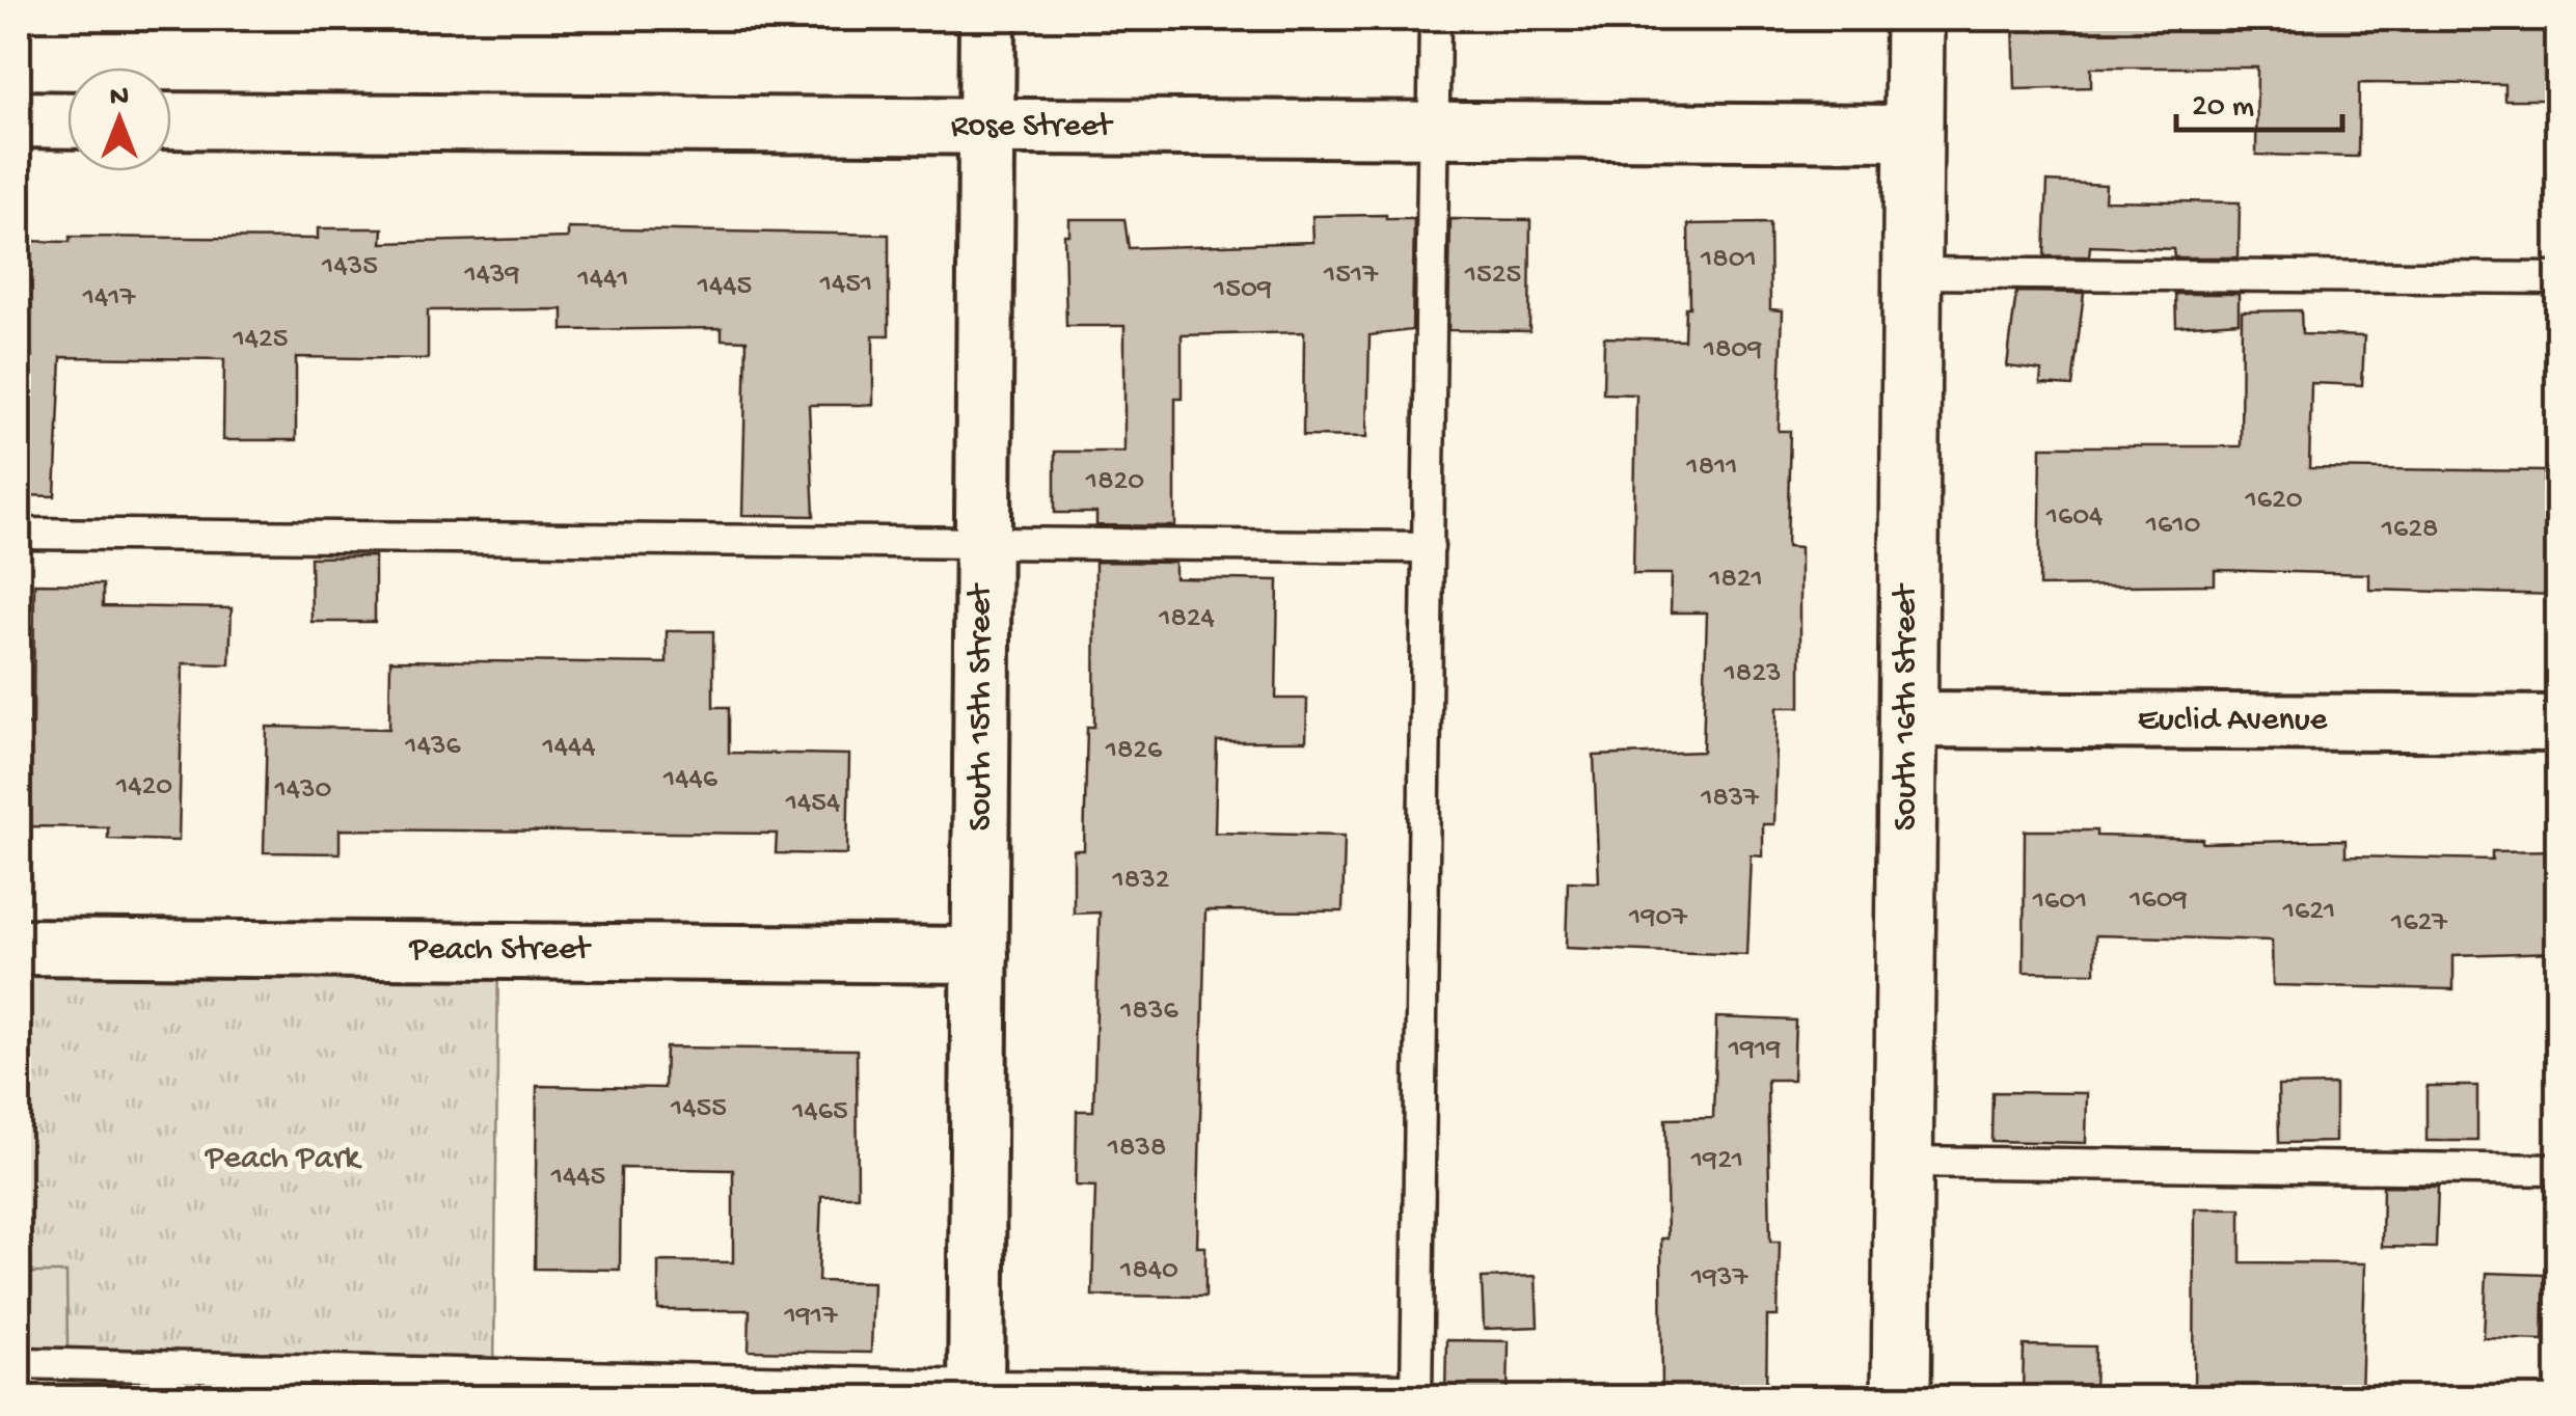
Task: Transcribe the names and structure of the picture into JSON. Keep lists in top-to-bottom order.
{
  "streets": {
    "main road": ["South 16th Street"],
    "street": [
      "Rose Street",
      "South 15th Street",
      "Euclid Avenue",
      "Peach Street"
    ]
  },
  "crossings": [
    ["Rose Street", "South 15th Street"],
    ["Rose Street", "South 16th Street"],
    ["South 15th Street", "Peach Street"],
    ["South 16th Street", "Euclid Avenue"]
  ],
  "parks": ["Peach Park"],
  "house_numbers": [
    "1801",
    "1435",
    "1439",
    "1517",
    "1525",
    "1441",
    "1451",
    "1445",
    "1509",
    "1417",
    "1425",
    "1809",
    "1811",
    "1820",
    "1620",
    "1604",
    "1610",
    "1628",
    "1821",
    "1824",
    "1823",
    "1436",
    "1444",
    "1826",
    "1446",
    "1420",
    "1430",
    "1837",
    "1454",
    "1832",
    "1609",
    "1601",
    "1621",
    "1907",
    "1627",
    "1836",
    "1919",
    "1455",
    "1465",
    "1838",
    "1921",
    "1445",
    "1840",
    "1937",
    "1917"
  ],
  "scale_bar": "20 m",
  "north": "top"
}
